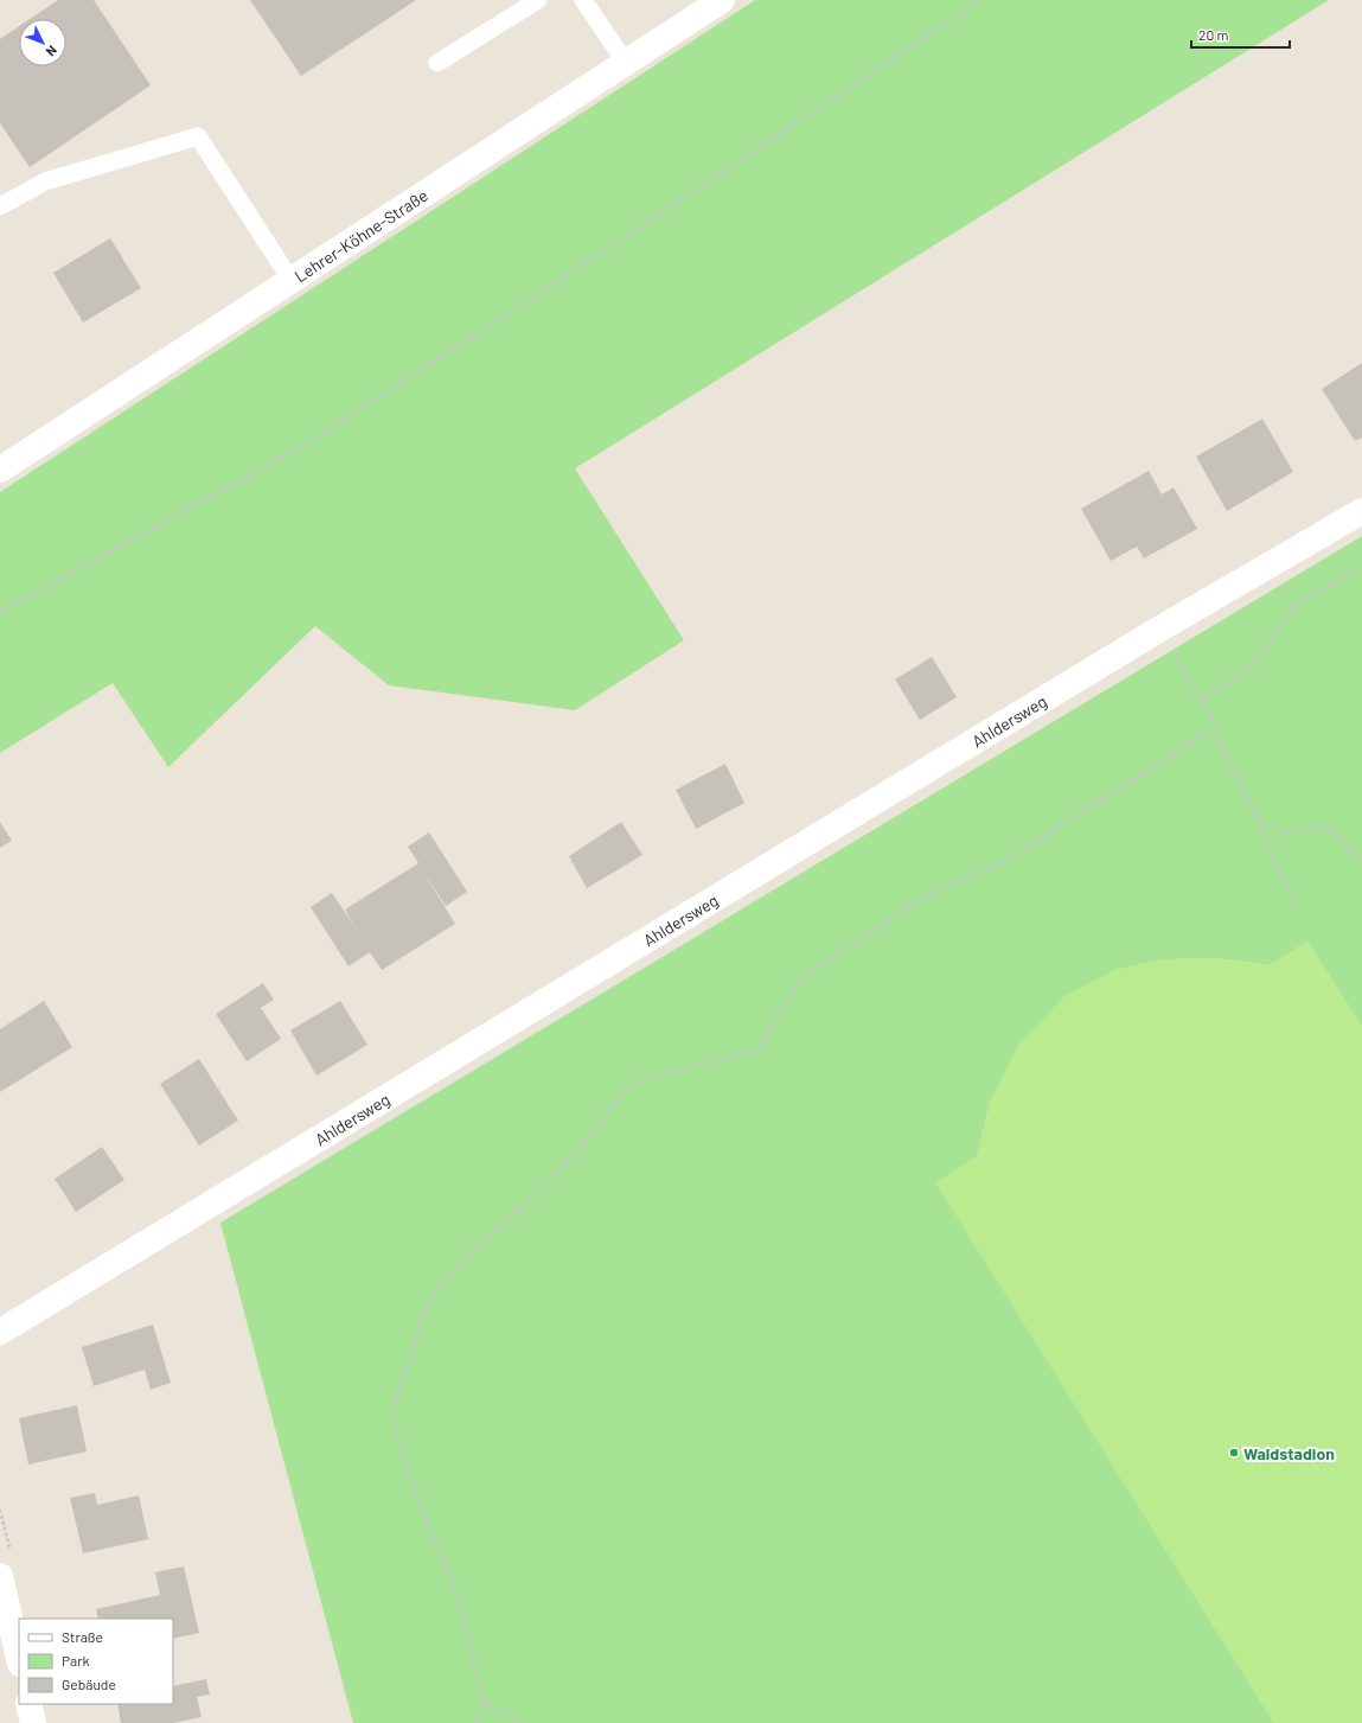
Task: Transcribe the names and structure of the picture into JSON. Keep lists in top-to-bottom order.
{
  "streets": {
    "street": ["Lehrer-Köhne-Straße", "Ahldersweg"]
  },
  "places": ["Waldstadion"],
  "legend": ["Straße", "Park", "Gebäude"],
  "scale_bar": "20 m",
  "north": "bottom right"
}
